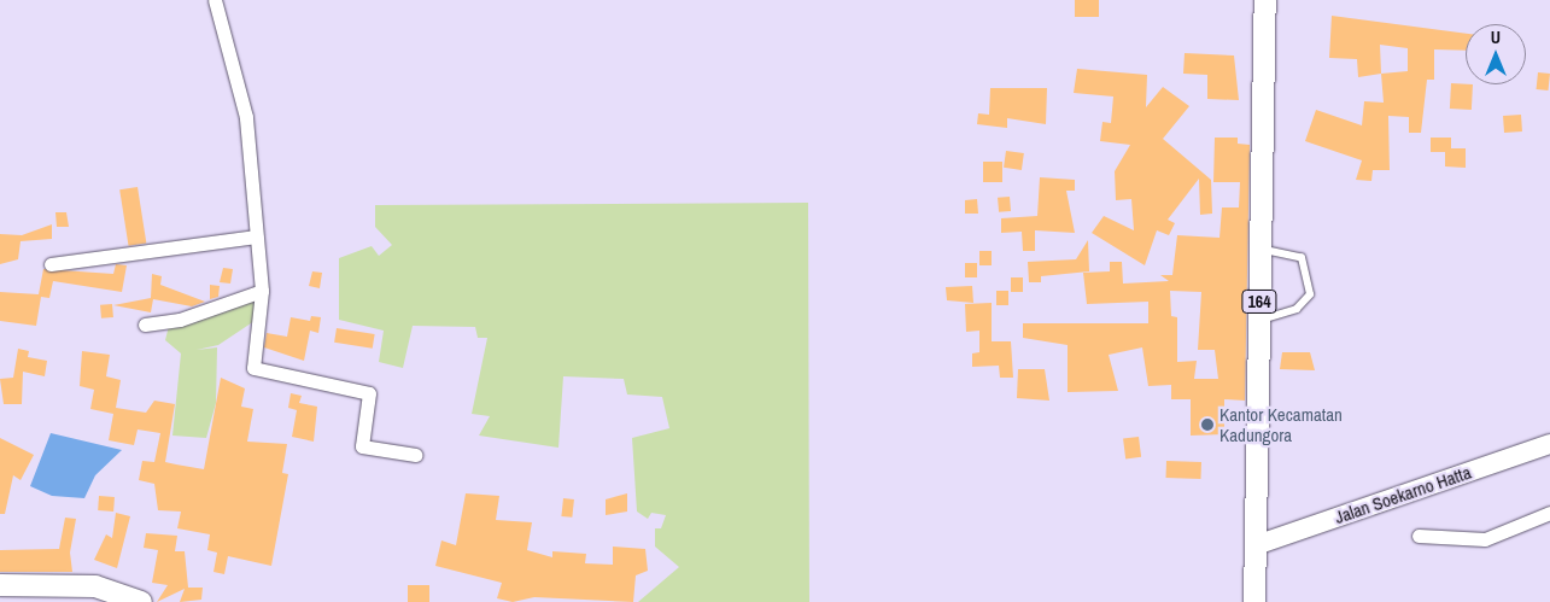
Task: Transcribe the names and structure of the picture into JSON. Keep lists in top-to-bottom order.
{
  "streets": {
    "main road": ["164"],
    "street": ["Jalan Soekarno Hatta"]
  },
  "crossings": [
    ["164", "Jalan Soekarno Hatta"]
  ],
  "places": ["Kantor Kecamatan Kadungora"],
  "north": "top"
}
